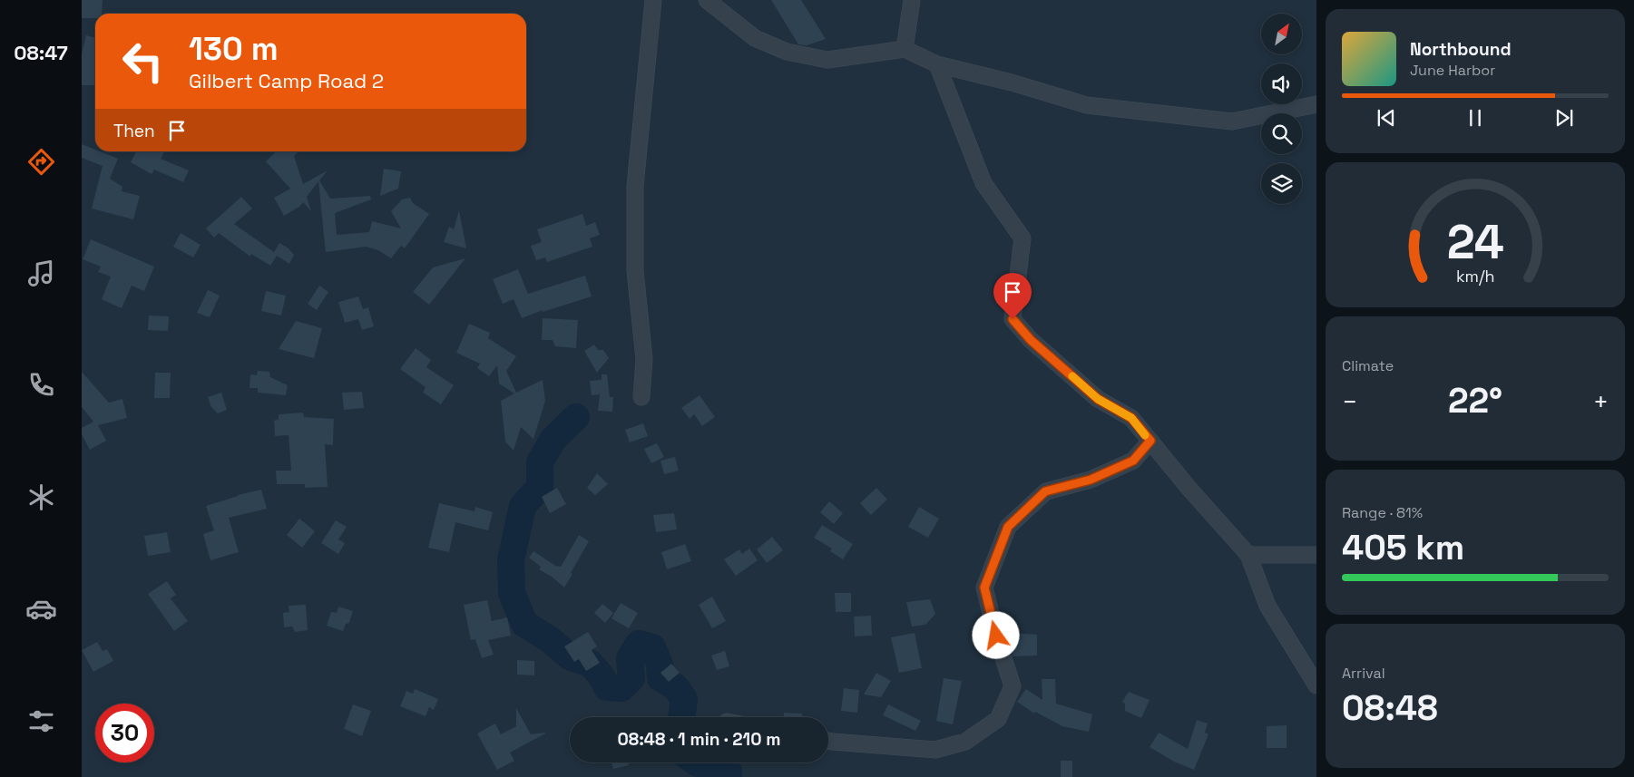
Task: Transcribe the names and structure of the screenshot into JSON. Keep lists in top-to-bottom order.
{
  "north": "top right",
  "page": {
    "tabs": "08:47",
    "turn": ["130 m", "Gilbert Camp Road 2"],
    "song": ["Northbound", "June Harbor"],
    "then": "Then",
    "tile": [
      "Climate",
      ["Range · 81%", "405 km"],
      ["Arrival", "08:48"]
    ],
    "heat": ["−", "22°", "+"],
    "limit": "30",
    "trip": "08:48 · 1 min · 210 m",
    "gauge": ["24", "km/h"]
  }
}
